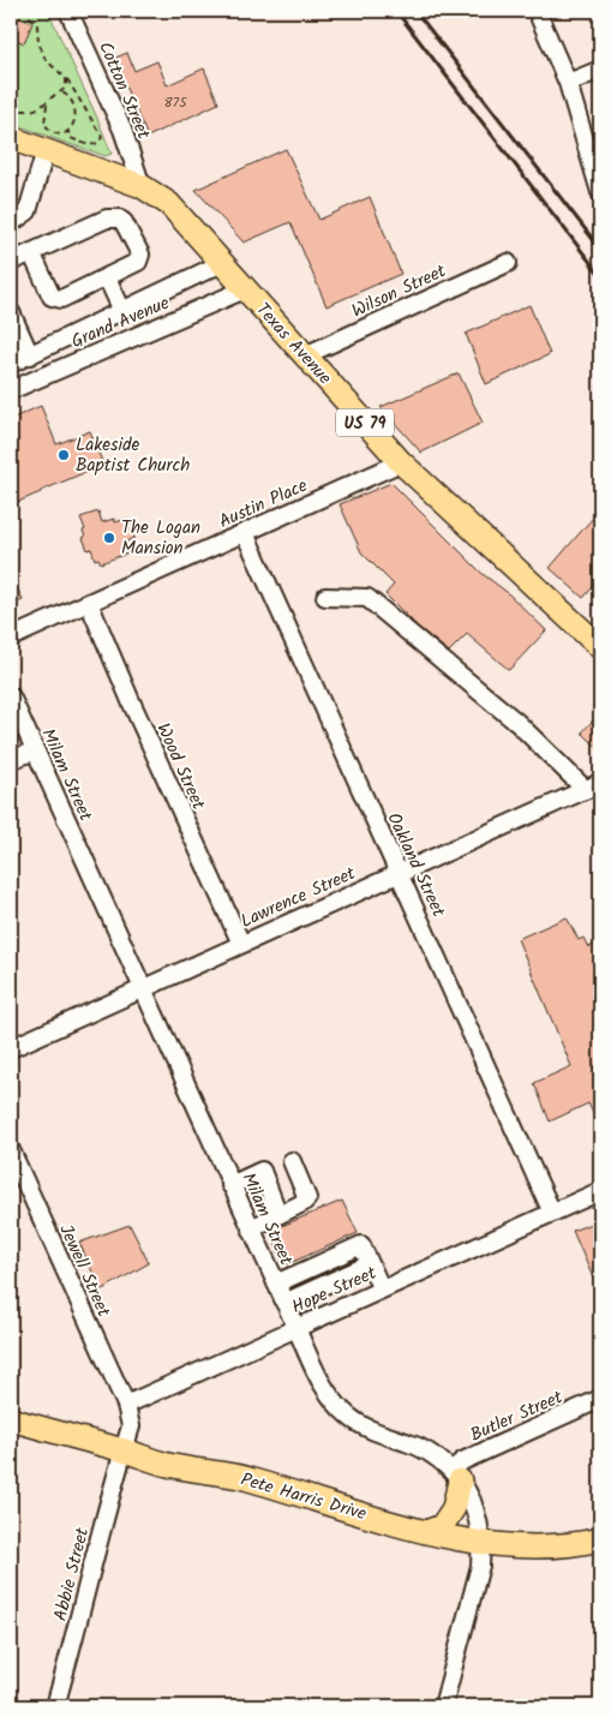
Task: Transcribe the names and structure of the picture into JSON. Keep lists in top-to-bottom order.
{
  "streets": {
    "main road": ["Texas Avenue", "US 79", "Pete Harris Drive"],
    "street": [
      "Cotton Street",
      "Wilson Street",
      "Grand Avenue",
      "Austin Place",
      "Wood Street",
      "Milam Street",
      "Oakland Street",
      "Lawrence Street",
      "Jewell Street",
      "Hope Street",
      "Butler Street",
      "Abbie Street"
    ]
  },
  "crossings": [
    ["Cotton Street", "Texas Avenue"],
    ["Wilson Street", "Texas Avenue"],
    ["Grand Avenue", "Texas Avenue"],
    ["Texas Avenue", "Austin Place"],
    ["Austin Place", "Wood Street"],
    ["Austin Place", "Oakland Street"],
    ["Wood Street", "Lawrence Street"],
    ["Milam Street", "Lawrence Street"],
    ["Milam Street", "Hope Street"],
    ["Milam Street", "Butler Street"],
    ["Milam Street", "Pete Harris Drive"],
    ["Oakland Street", "Lawrence Street"],
    ["Oakland Street", "Hope Street"],
    ["Jewell Street", "Hope Street"],
    ["Pete Harris Drive", "Abbie Street"]
  ],
  "places": ["Lakeside Baptist Church", "The Logan Mansion"],
  "house_numbers": ["875"]
}
